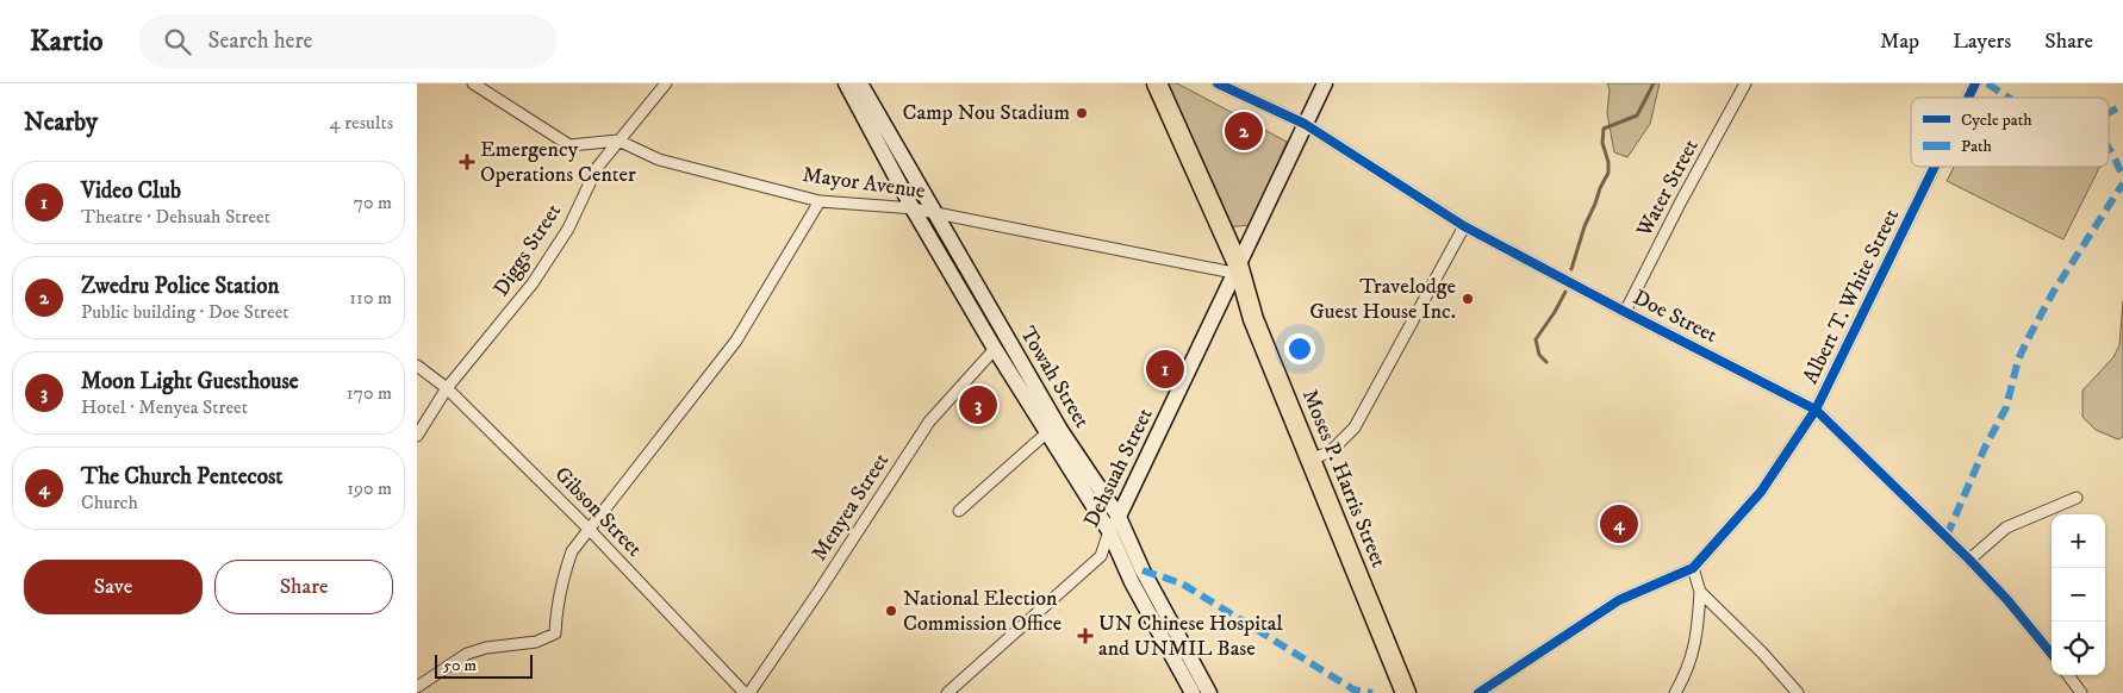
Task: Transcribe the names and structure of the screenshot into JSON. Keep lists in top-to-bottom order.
{
  "streets": {
    "highway": ["Moses P. Harris Street"],
    "street": [
      "Mayor Avenue",
      "Water Street",
      "Diggs Street",
      "Albert T. White Street",
      "Doe Street",
      "Towah Street",
      "Dehsuah Street",
      "Menyea Street",
      "Gibson Street"
    ]
  },
  "crossings": [
    ["Mayor Avenue", "Diggs Street"],
    ["Mayor Avenue", "Towah Street"],
    ["Mayor Avenue", "Dehsuah Street"],
    ["Mayor Avenue", "Moses P. Harris Street"],
    ["Water Street", "Doe Street"],
    ["Diggs Street", "Gibson Street"],
    ["Albert T. White Street", "Doe Street"],
    ["Doe Street", "Dehsuah Street"],
    ["Towah Street", "Dehsuah Street"],
    ["Towah Street", "Menyea Street"],
    ["Dehsuah Street", "Moses P. Harris Street"]
  ],
  "places": {
    "other": ["Camp Nou Stadium", "Travelodge Guest House Inc.", "National Election Commission Office"],
    "health": ["Emergency Operations Center", "UN Chinese Hospital and UNMIL Base"]
  },
  "legend": ["Cycle path", "Path"],
  "scale_bar": "50 m",
  "page": {
    "header": "Kartio",
    "search": "Search here",
    "nav": ["Map", "Layers", "Share"],
    "heading": ["Nearby", "4 results"],
    "pins": [
      "2",
      "1",
      "3",
      "4"
    ],
    "list": [
      {
        "mark": "1",
        "name": "Video Club",
        "note": "Theatre · Dehsuah Street",
        "value": "70 m"
      },
      {
        "mark": "2",
        "name": "Zwedru Police Station",
        "note": "Public building · Doe Street",
        "value": "110 m"
      },
      {
        "mark": "3",
        "name": "Moon Light Guesthouse",
        "note": "Hotel · Menyea Street",
        "value": "170 m"
      },
      {
        "mark": "4",
        "name": "The Church Pentecost",
        "note": "Church",
        "value": "190 m"
      }
    ],
    "map_buttons": ["+", "−"],
    "buttons": ["Save", "Share"],
    "scale": "50 m"
  }
}
